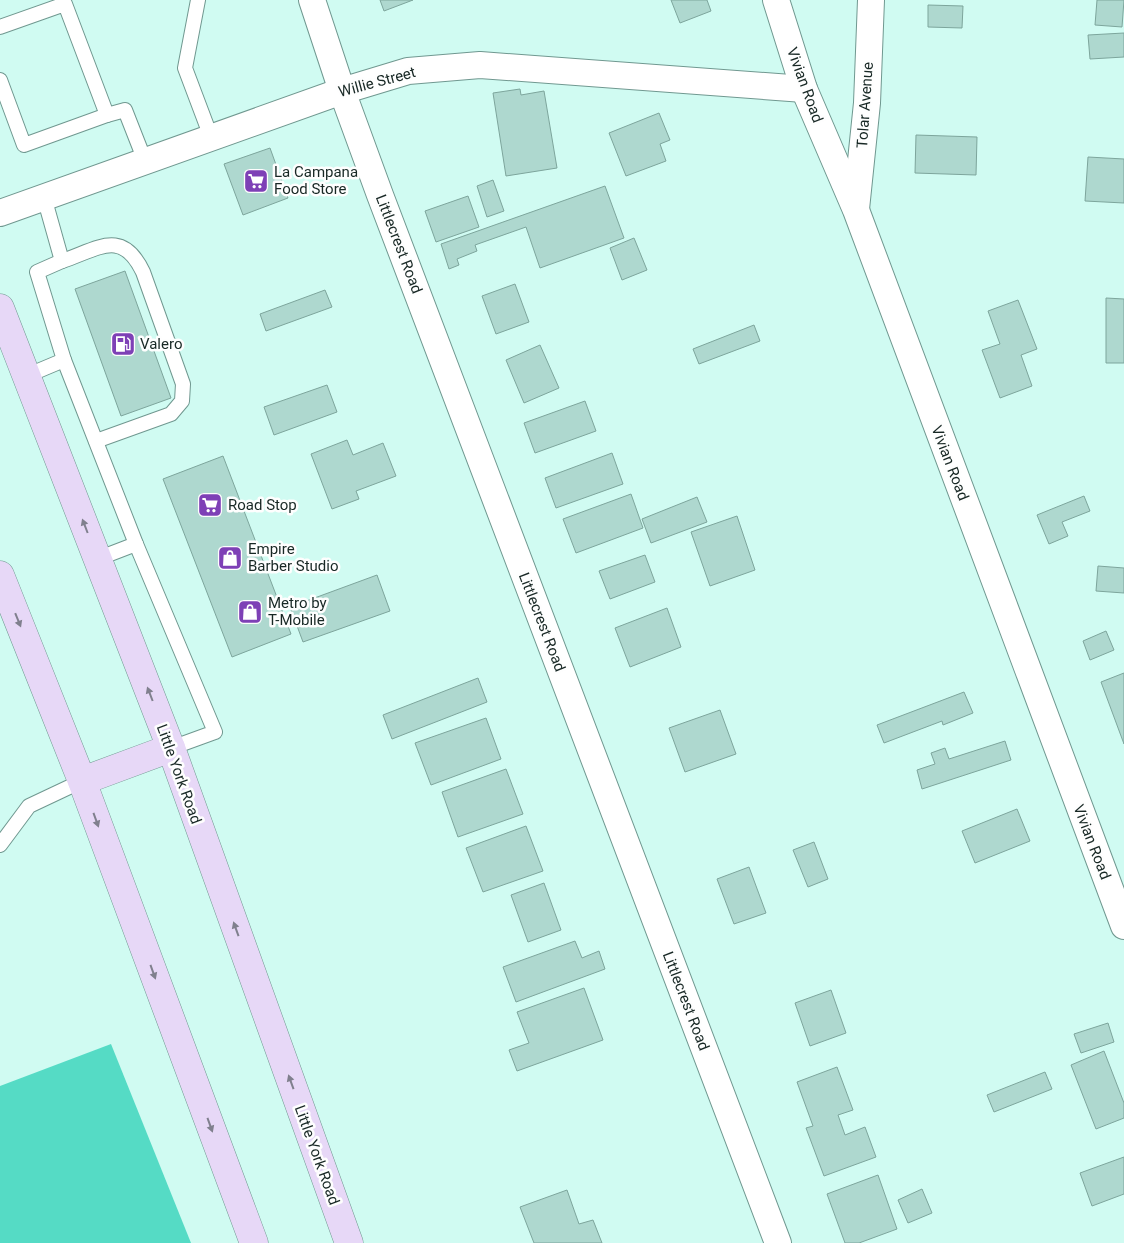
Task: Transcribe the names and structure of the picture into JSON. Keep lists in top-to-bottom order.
{
  "streets": {
    "main road": ["Little York Road"],
    "street": [
      "Willie Street",
      "Vivian Road",
      "Tolar Avenue",
      "Littlecrest Road"
    ]
  },
  "crossings": [
    ["Willie Street", "Vivian Road"],
    ["Willie Street", "Littlecrest Road"],
    ["Vivian Road", "Tolar Avenue"]
  ],
  "places": {
    "supermarket": ["La Campana Food Store", "Road Stop"],
    "fuel station": ["Valero"],
    "shop": ["Empire Barber Studio", "Metro by T-Mobile"]
  }
}
